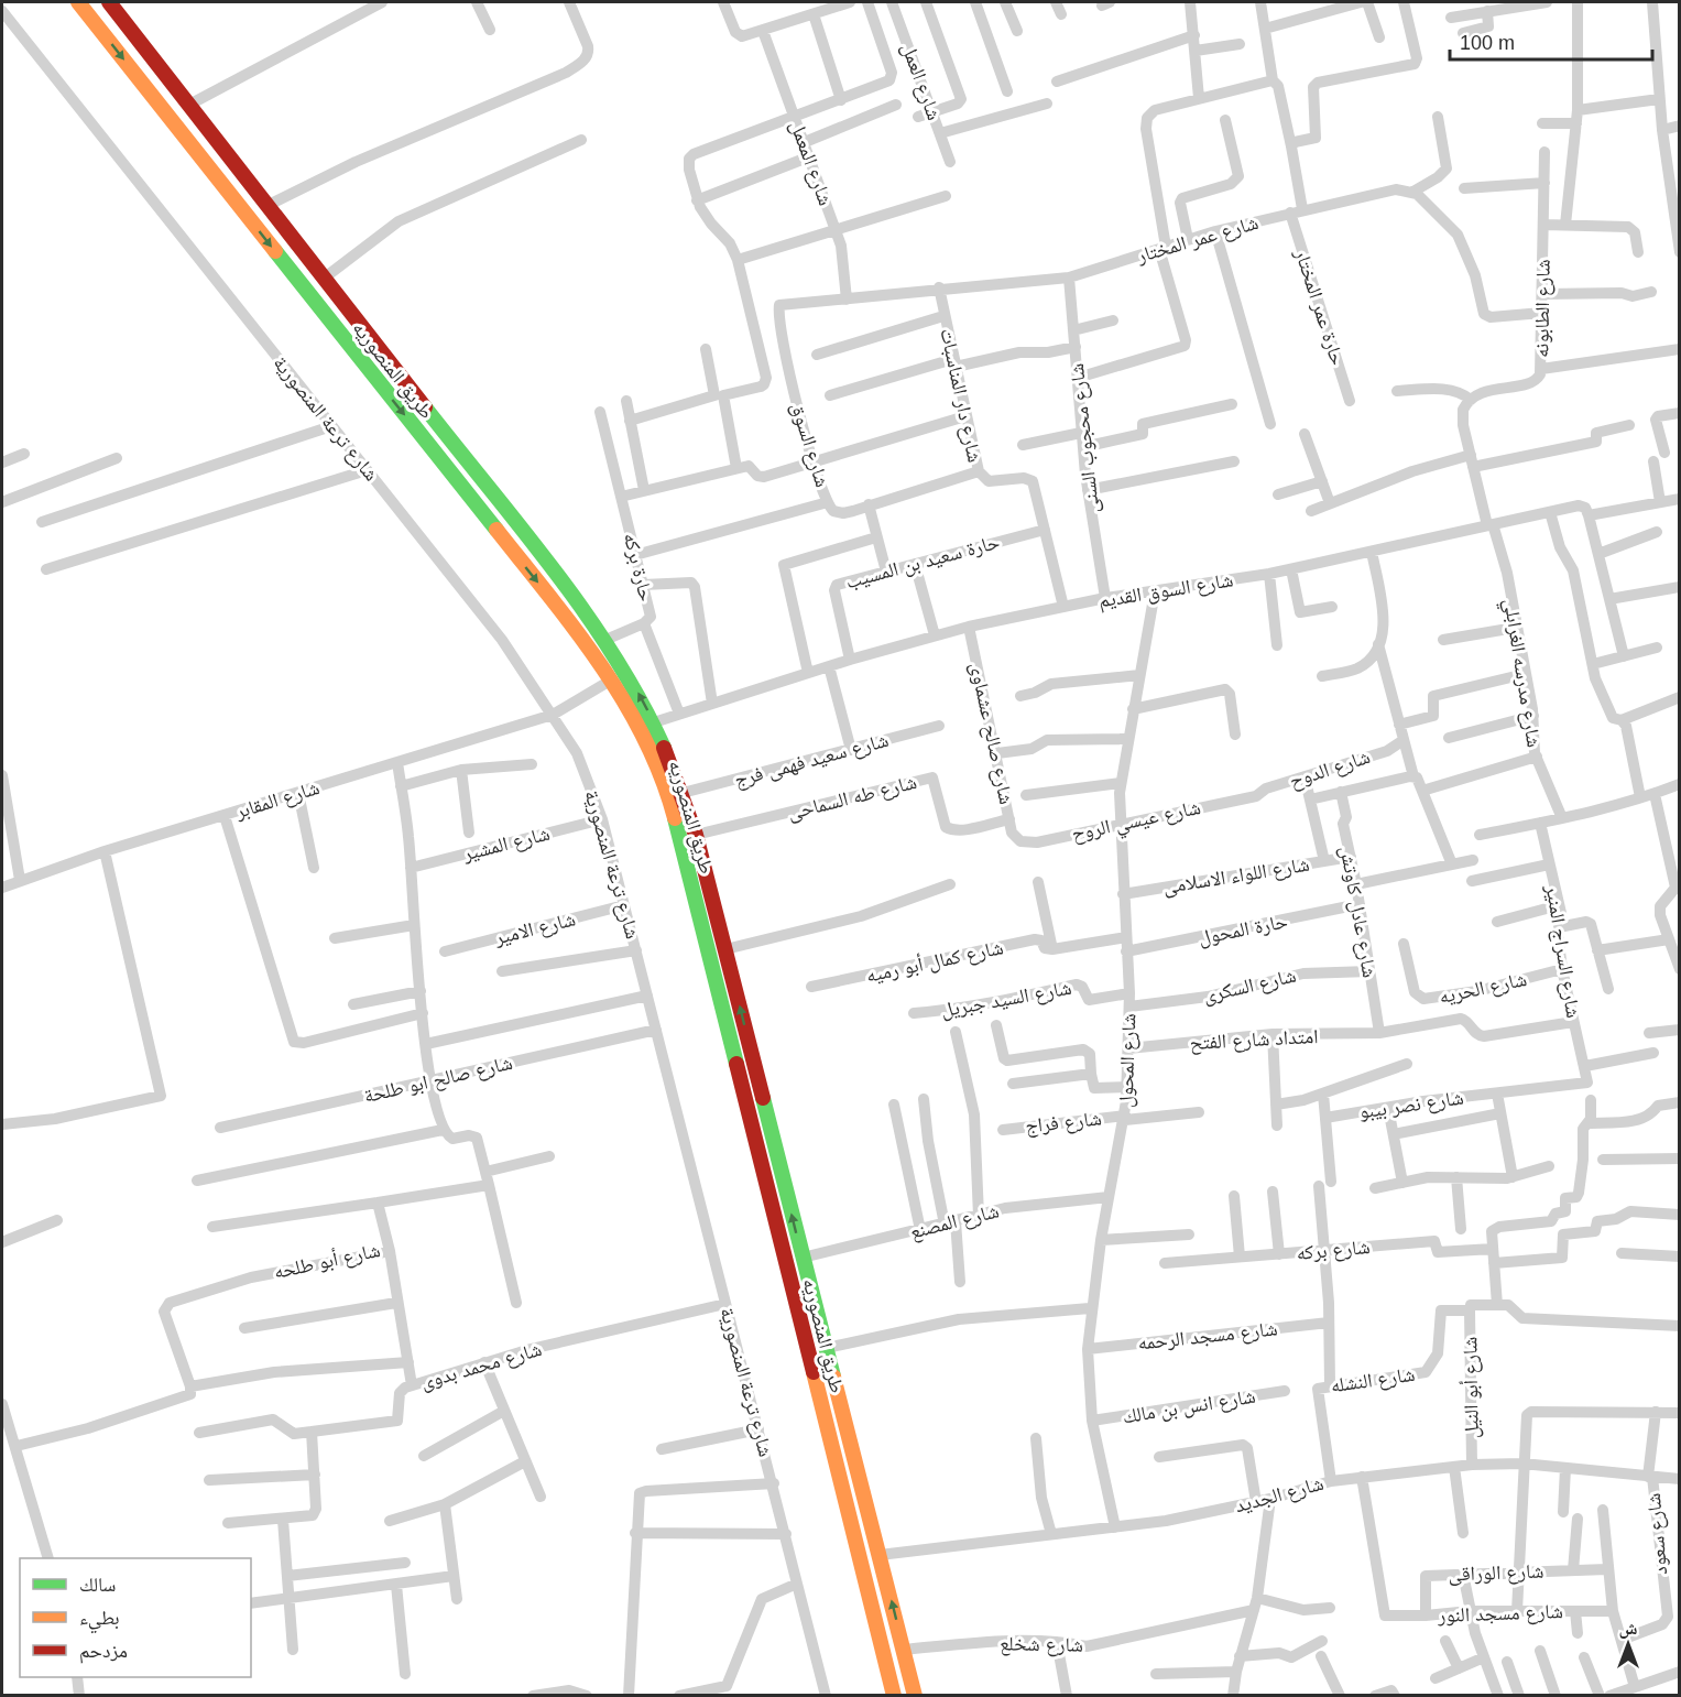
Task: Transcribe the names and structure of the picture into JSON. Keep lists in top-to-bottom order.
{
  "streets": {
    "main road": ["طريق المنصوريه"],
    "street": [
      "شارع العمل",
      "شارع المعمل",
      "شارع عمر المختار",
      "حارة عمر المختار",
      "شارع الطابونه",
      "شارع دار المناسبات",
      "شارع ترعة المنصورية",
      "شارع محجوب السنى",
      "شارع السوق",
      "حارة سعيد بن المسيب",
      "حارة بركه",
      "شارع السوق القديم",
      "شارع مدرسه الغرابلي",
      "شارع صالح عشماوى",
      "شارع سعيد فهمى فرج",
      "شارع الدوح",
      "شارع طه السماحى",
      "شارع المقابر",
      "شارع عيسي الروح",
      "شارع المشير",
      "شارع اللواء الاسلامى",
      "شارع عادل كاوتش",
      "شارع الامير",
      "حارة المحول",
      "شارع السراج المنير",
      "شارع كمال أبو رميه",
      "شارع السكرى",
      "شارع الحريه",
      "شارع السيد جبريل",
      "امتداد شارع الفتح",
      "شارع المحول",
      "شارع صالح ابو طلحة",
      "شارع نصر بيبو",
      "شارع فراج",
      "شارع المصنع",
      "شارع بركه",
      "شارع أبو طلحه",
      "شارع مسجد الرحمه",
      "شارع محمد بدوى",
      "شارع النشله",
      "شارع أبو النيل",
      "شارع انس بن مالك",
      "شارع الجديد",
      "شارع سعود",
      "شارع الوراقى",
      "شارع مسجد النور",
      "شارع شخلع"
    ]
  },
  "crossings": [
    ["شارع المعمل", "شارع عمر المختار"],
    ["شارع عمر المختار", "حارة عمر المختار"],
    ["شارع عمر المختار", "شارع دار المناسبات"],
    ["شارع عمر المختار", "شارع محجوب السنى"],
    ["شارع عمر المختار", "شارع السوق"],
    ["طريق المنصوريه", "شارع السوق القديم"],
    ["طريق المنصوريه", "شارع سعيد فهمى فرج"],
    ["طريق المنصوريه", "شارع طه السماحى"],
    ["طريق المنصوريه", "شارع المقابر"],
    ["طريق المنصوريه", "شارع المصنع"],
    ["طريق المنصوريه", "شارع الجديد"],
    ["طريق المنصوريه", "شارع شخلع"],
    ["شارع دار المناسبات", "شارع السوق"],
    ["شارع دار المناسبات", "حارة سعيد بن المسيب"],
    ["شارع دار المناسبات", "شارع السوق القديم"],
    ["شارع ترعة المنصورية", "شارع المقابر"],
    ["شارع ترعة المنصورية", "شارع المشير"],
    ["شارع ترعة المنصورية", "شارع الامير"],
    ["شارع ترعة المنصورية", "شارع صالح ابو طلحة"],
    ["شارع ترعة المنصورية", "شارع محمد بدوى"],
    ["شارع محجوب السنى", "شارع السوق القديم"],
    ["حارة سعيد بن المسيب", "شارع السوق القديم"],
    ["حارة بركه", "شارع السوق القديم"],
    ["شارع السوق القديم", "شارع مدرسه الغرابلي"],
    ["شارع السوق القديم", "شارع صالح عشماوى"],
    ["شارع السوق القديم", "شارع المحول"],
    ["شارع صالح عشماوى", "شارع طه السماحى"],
    ["شارع صالح عشماوى", "شارع عيسي الروح"],
    ["شارع الدوح", "شارع عيسي الروح"],
    ["شارع عيسي الروح", "شارع المحول"],
    ["شارع اللواء الاسلامى", "شارع عادل كاوتش"],
    ["شارع اللواء الاسلامى", "شارع المحول"],
    ["شارع عادل كاوتش", "حارة المحول"],
    ["شارع عادل كاوتش", "شارع السكرى"],
    ["شارع عادل كاوتش", "امتداد شارع الفتح"],
    ["حارة المحول", "شارع المحول"],
    ["شارع السراج المنير", "شارع الحريه"],
    ["شارع السراج المنير", "امتداد شارع الفتح"],
    ["شارع السراج المنير", "شارع نصر بيبو"],
    ["شارع كمال أبو رميه", "شارع المحول"],
    ["شارع السكرى", "شارع المحول"],
    ["شارع السيد جبريل", "شارع المحول"],
    ["امتداد شارع الفتح", "شارع المحول"],
    ["شارع المحول", "شارع فراج"],
    ["شارع المحول", "شارع المصنع"],
    ["شارع المحول", "شارع مسجد الرحمه"],
    ["شارع المحول", "شارع انس بن مالك"],
    ["شارع المحول", "شارع الجديد"],
    ["شارع النشله", "شارع أبو النيل"],
    ["شارع النشله", "شارع الجديد"],
    ["شارع أبو النيل", "شارع الجديد"],
    ["شارع الجديد", "شارع سعود"],
    ["شارع الجديد", "شارع مسجد النور"],
    ["شارع الوراقى", "شارع مسجد النور"]
  ],
  "legend": ["سالك", "بطيء", "مزدحم"],
  "scale_bar": "100 m",
  "north": "top"
}
